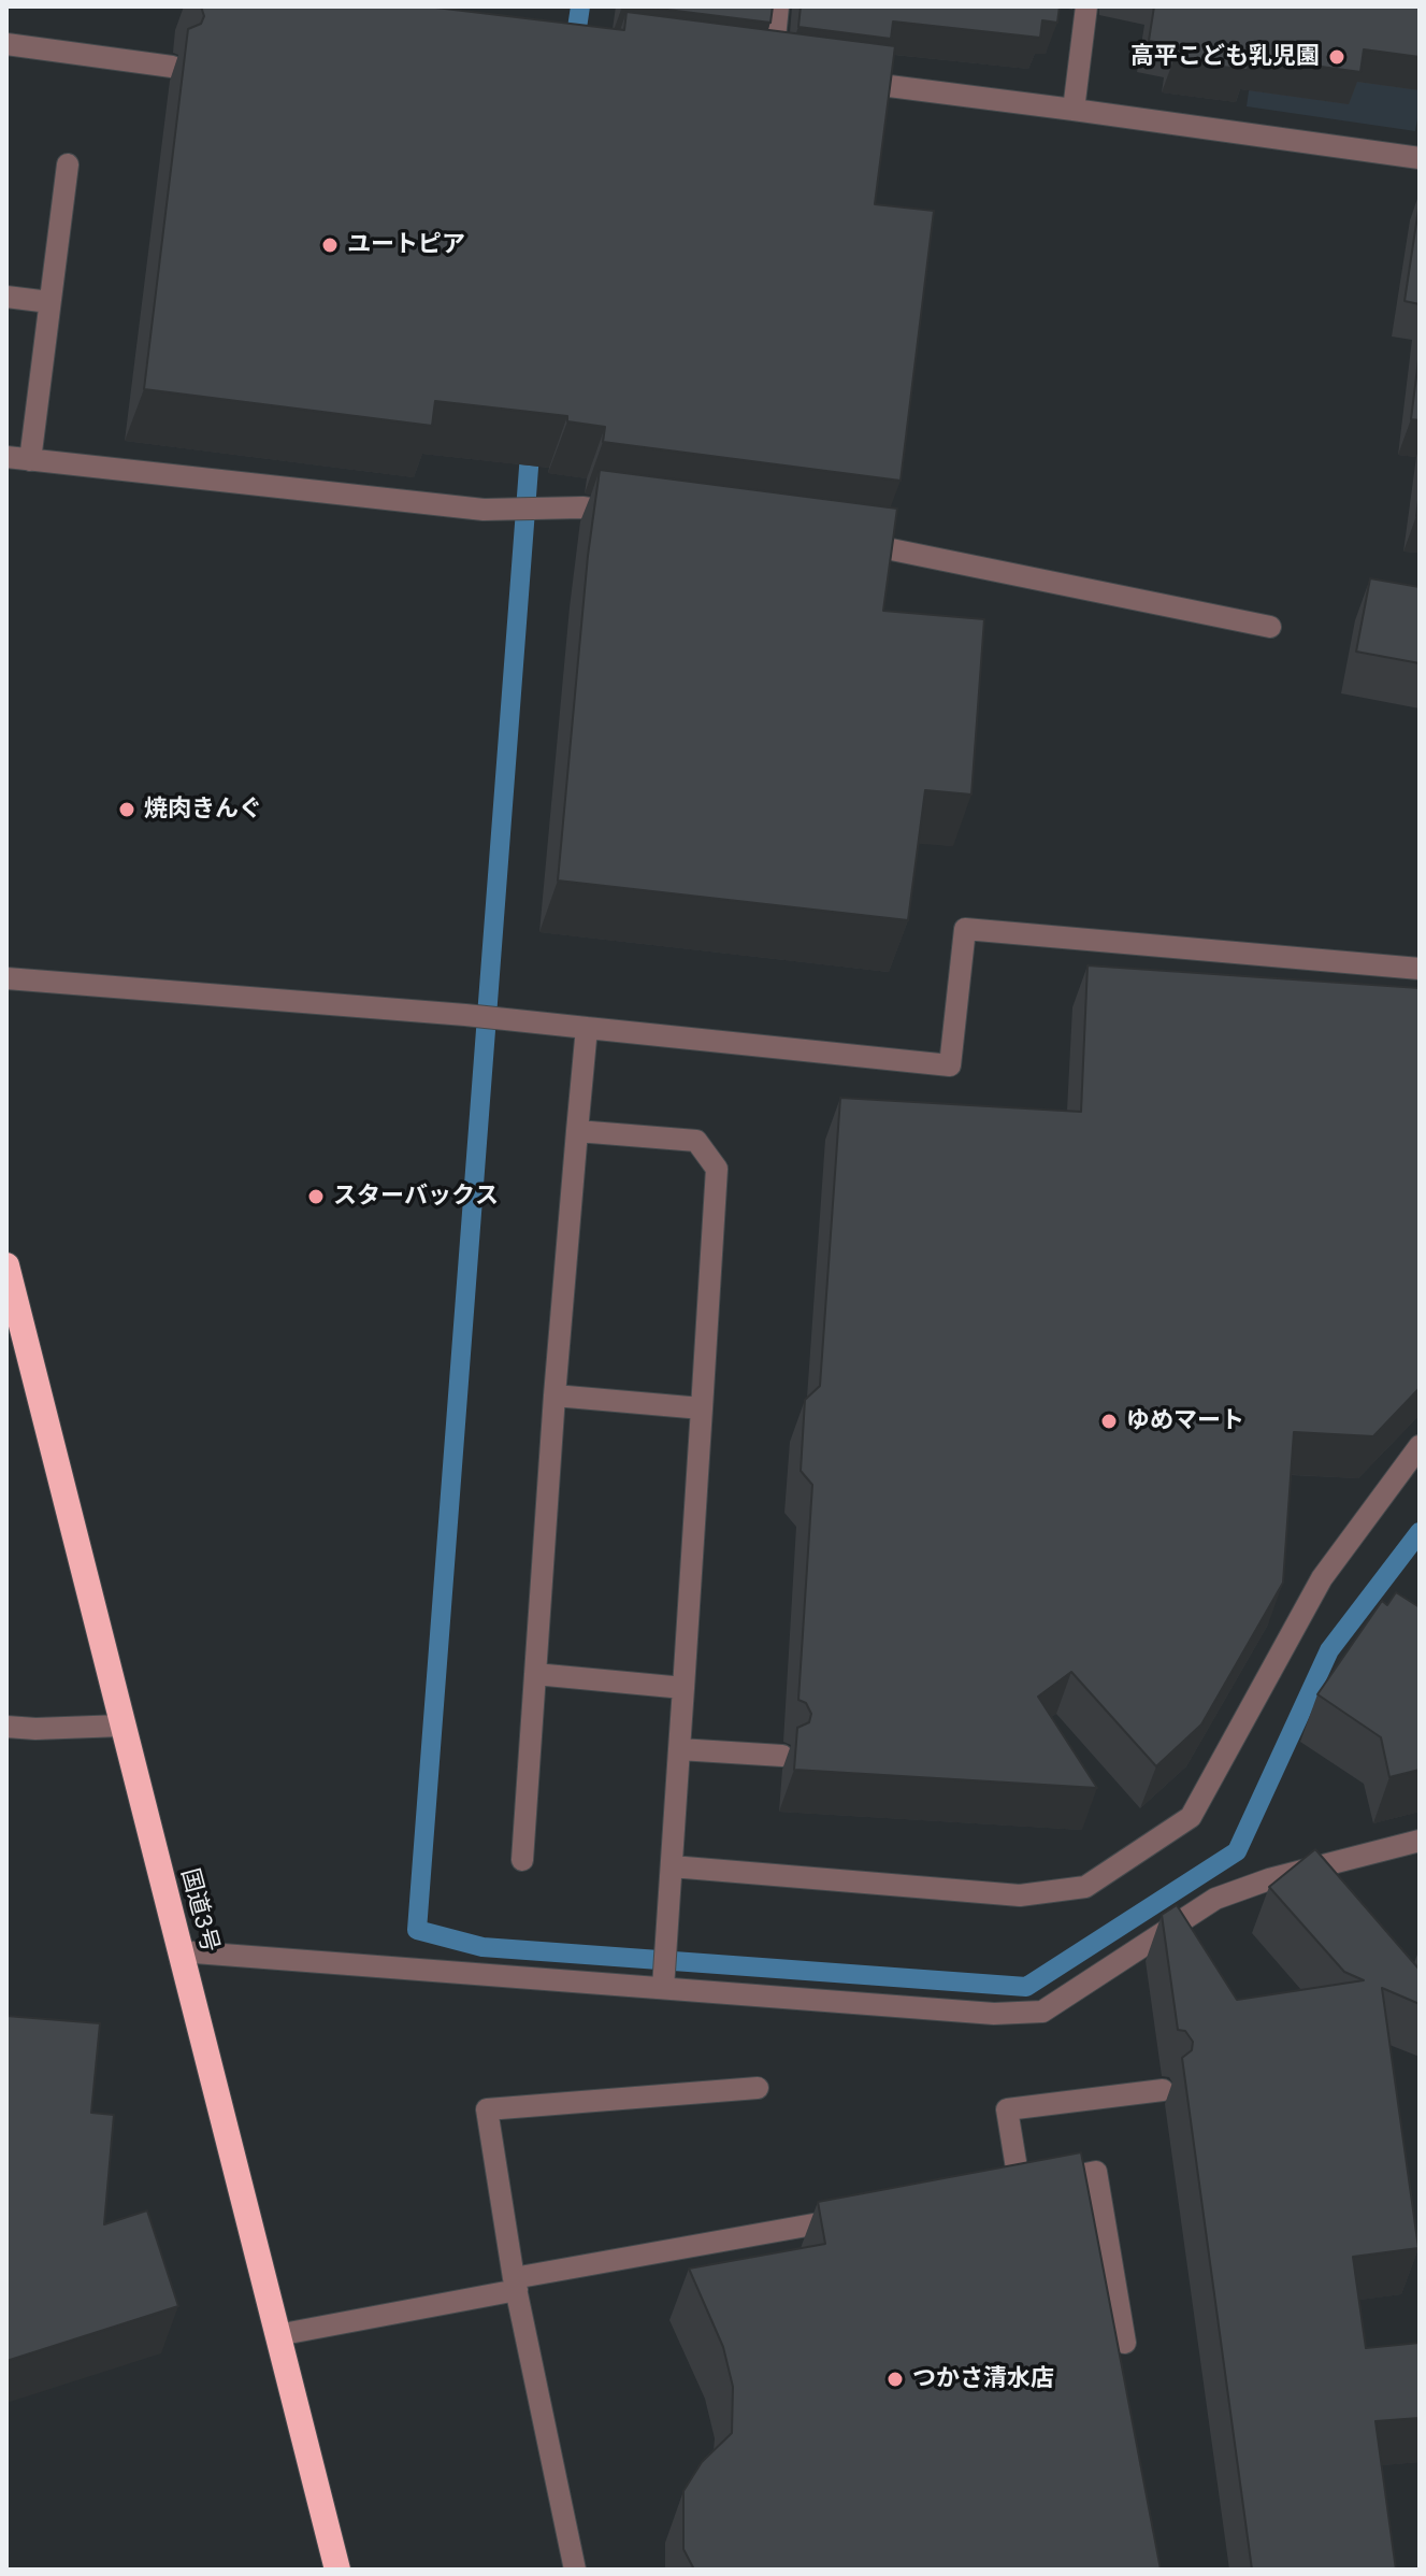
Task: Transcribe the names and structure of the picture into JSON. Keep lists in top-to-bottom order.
{
  "streets": {
    "highway": ["国道3号"]
  },
  "places": [
    "高平こども乳児園",
    "ユートピア",
    "焼肉きんぐ",
    "スターバックス",
    "ゆめマート",
    "つかさ清水店"
  ]
}
